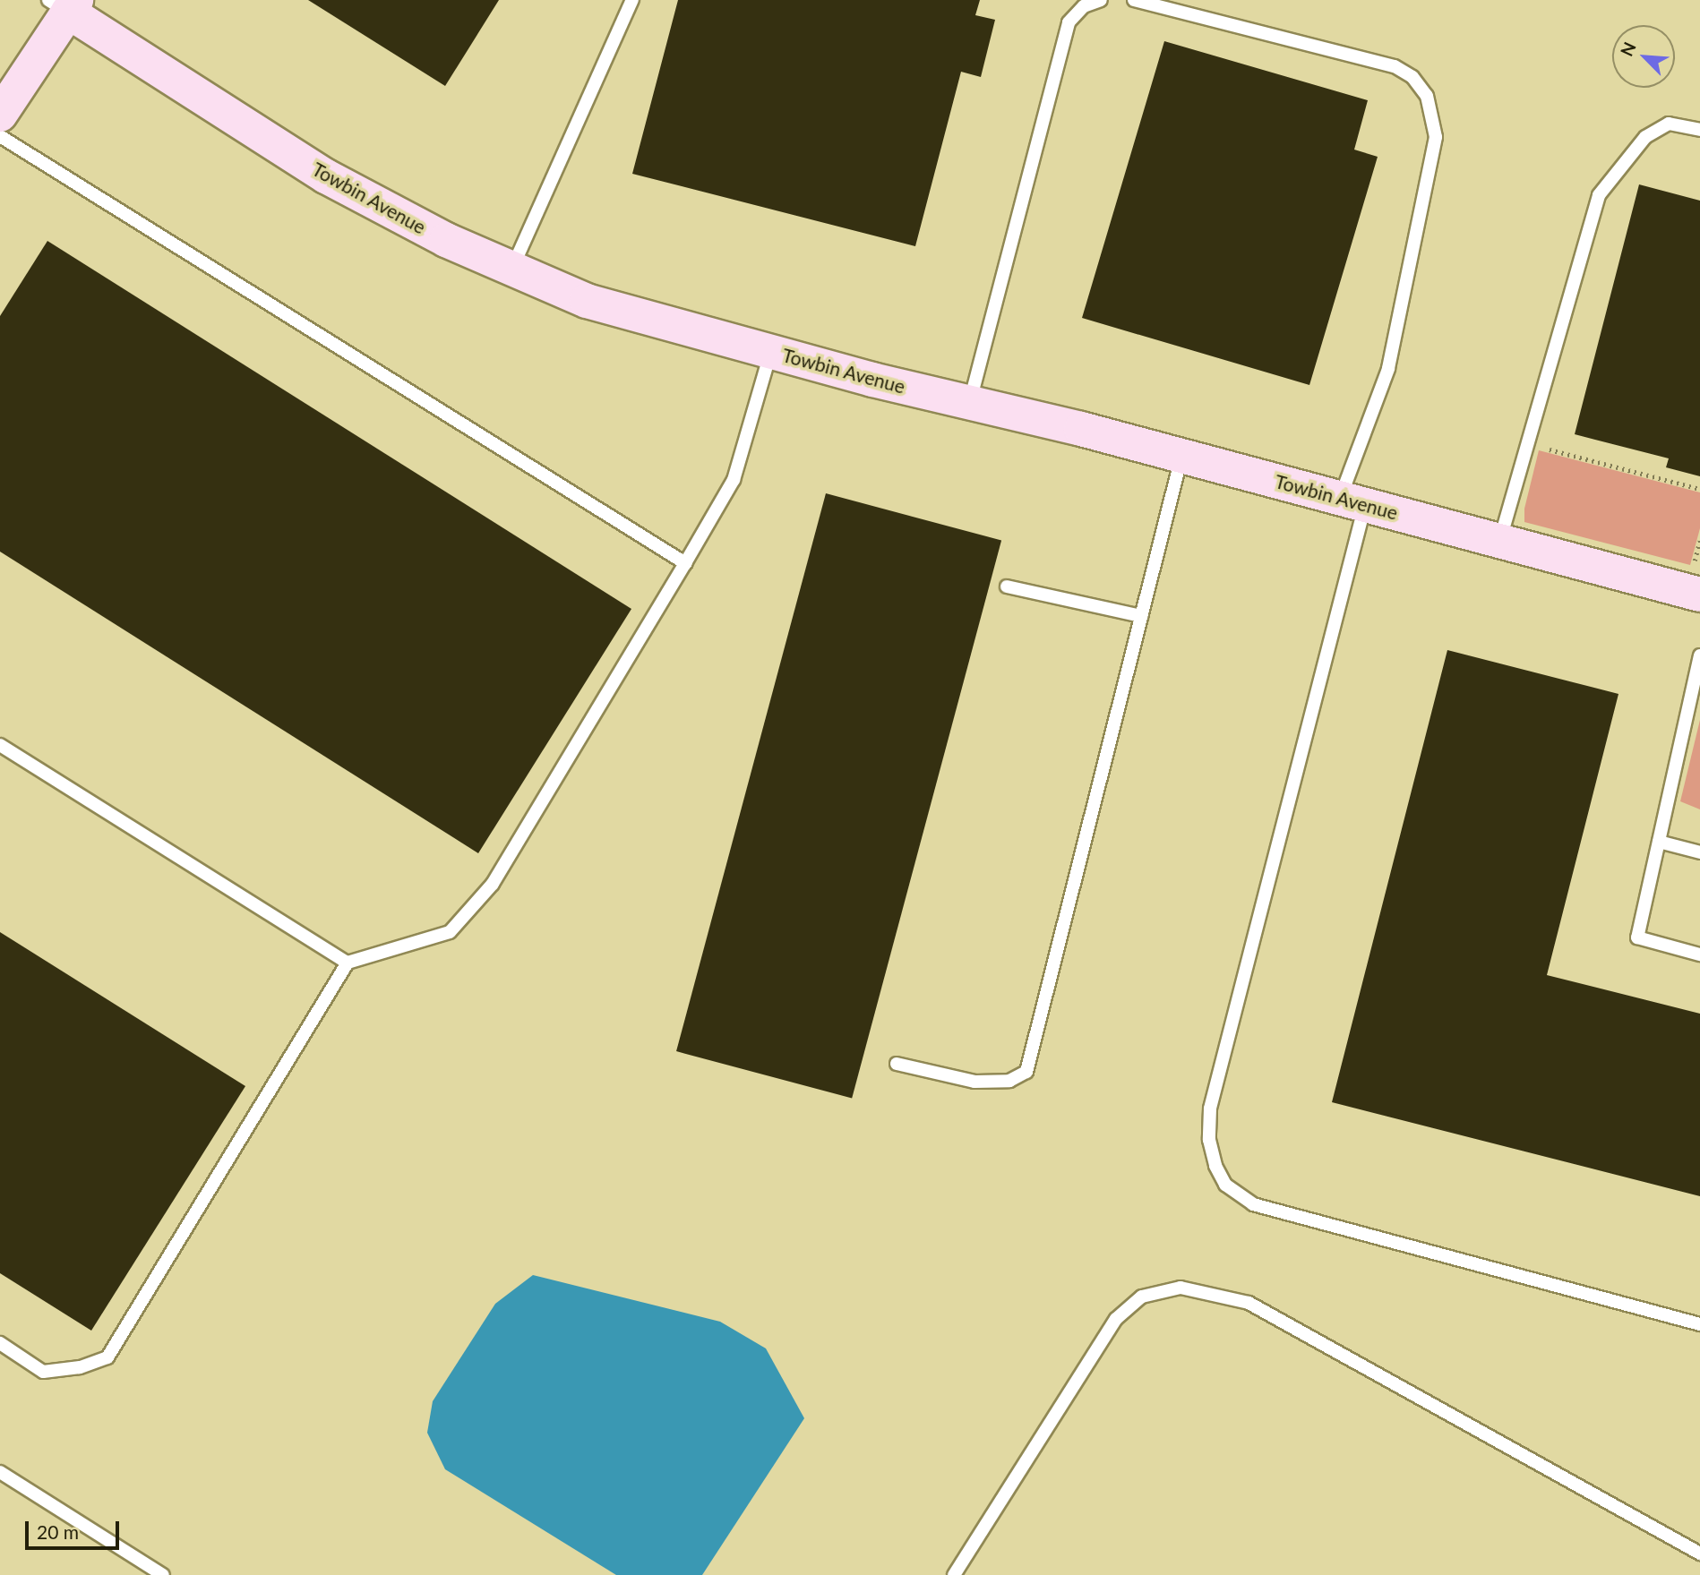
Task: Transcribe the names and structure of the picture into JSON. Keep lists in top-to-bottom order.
{
  "streets": {
    "street": ["Towbin Avenue"]
  },
  "scale_bar": "20 m",
  "north": "top left"
}
